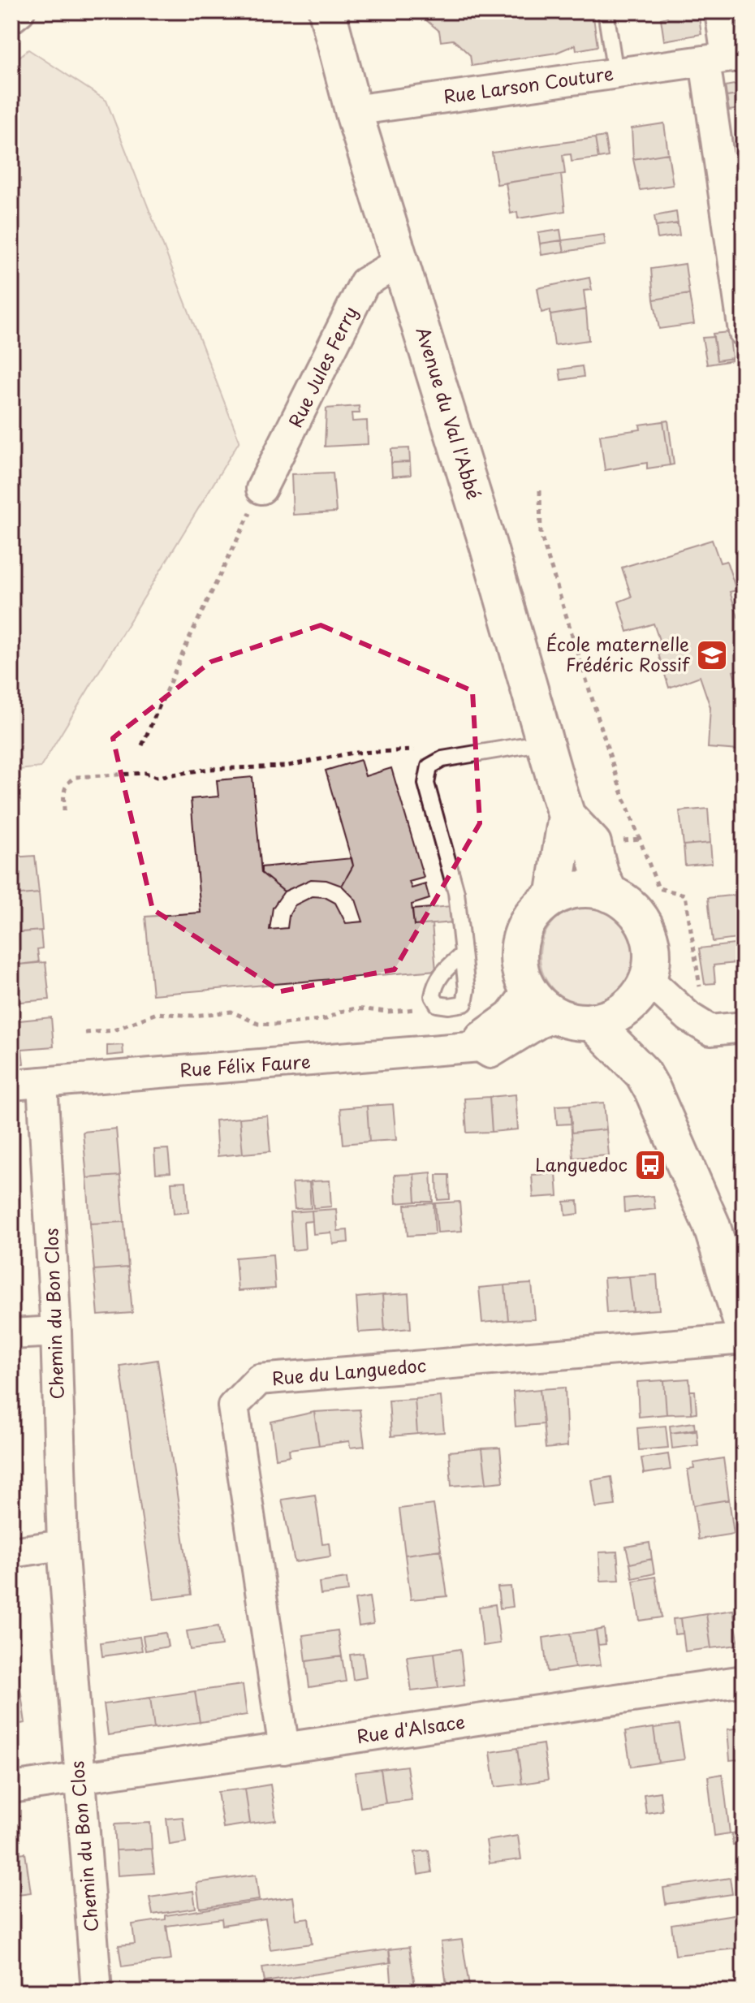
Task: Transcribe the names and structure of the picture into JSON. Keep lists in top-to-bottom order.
{
  "streets": {
    "main road": ["Avenue du Val l'Abbé"],
    "street": [
      "Rue Larson Couture",
      "Rue Jules Ferry",
      "Rue Félix Faure",
      "Chemin du Bon Clos",
      "Rue du Languedoc",
      "Rue d'Alsace"
    ]
  },
  "crossings": [
    ["Rue Larson Couture", "Avenue du Val l'Abbé"],
    ["Rue Jules Ferry", "Avenue du Val l'Abbé"],
    ["Avenue du Val l'Abbé", "Rue Félix Faure"],
    ["Rue Félix Faure", "Chemin du Bon Clos"],
    ["Chemin du Bon Clos", "Rue d'Alsace"],
    ["Rue du Languedoc", "Rue d'Alsace"]
  ],
  "places": {
    "school or university": ["École maternelle Frédéric Rossif"],
    "bus stop": ["Languedoc"]
  }
}
